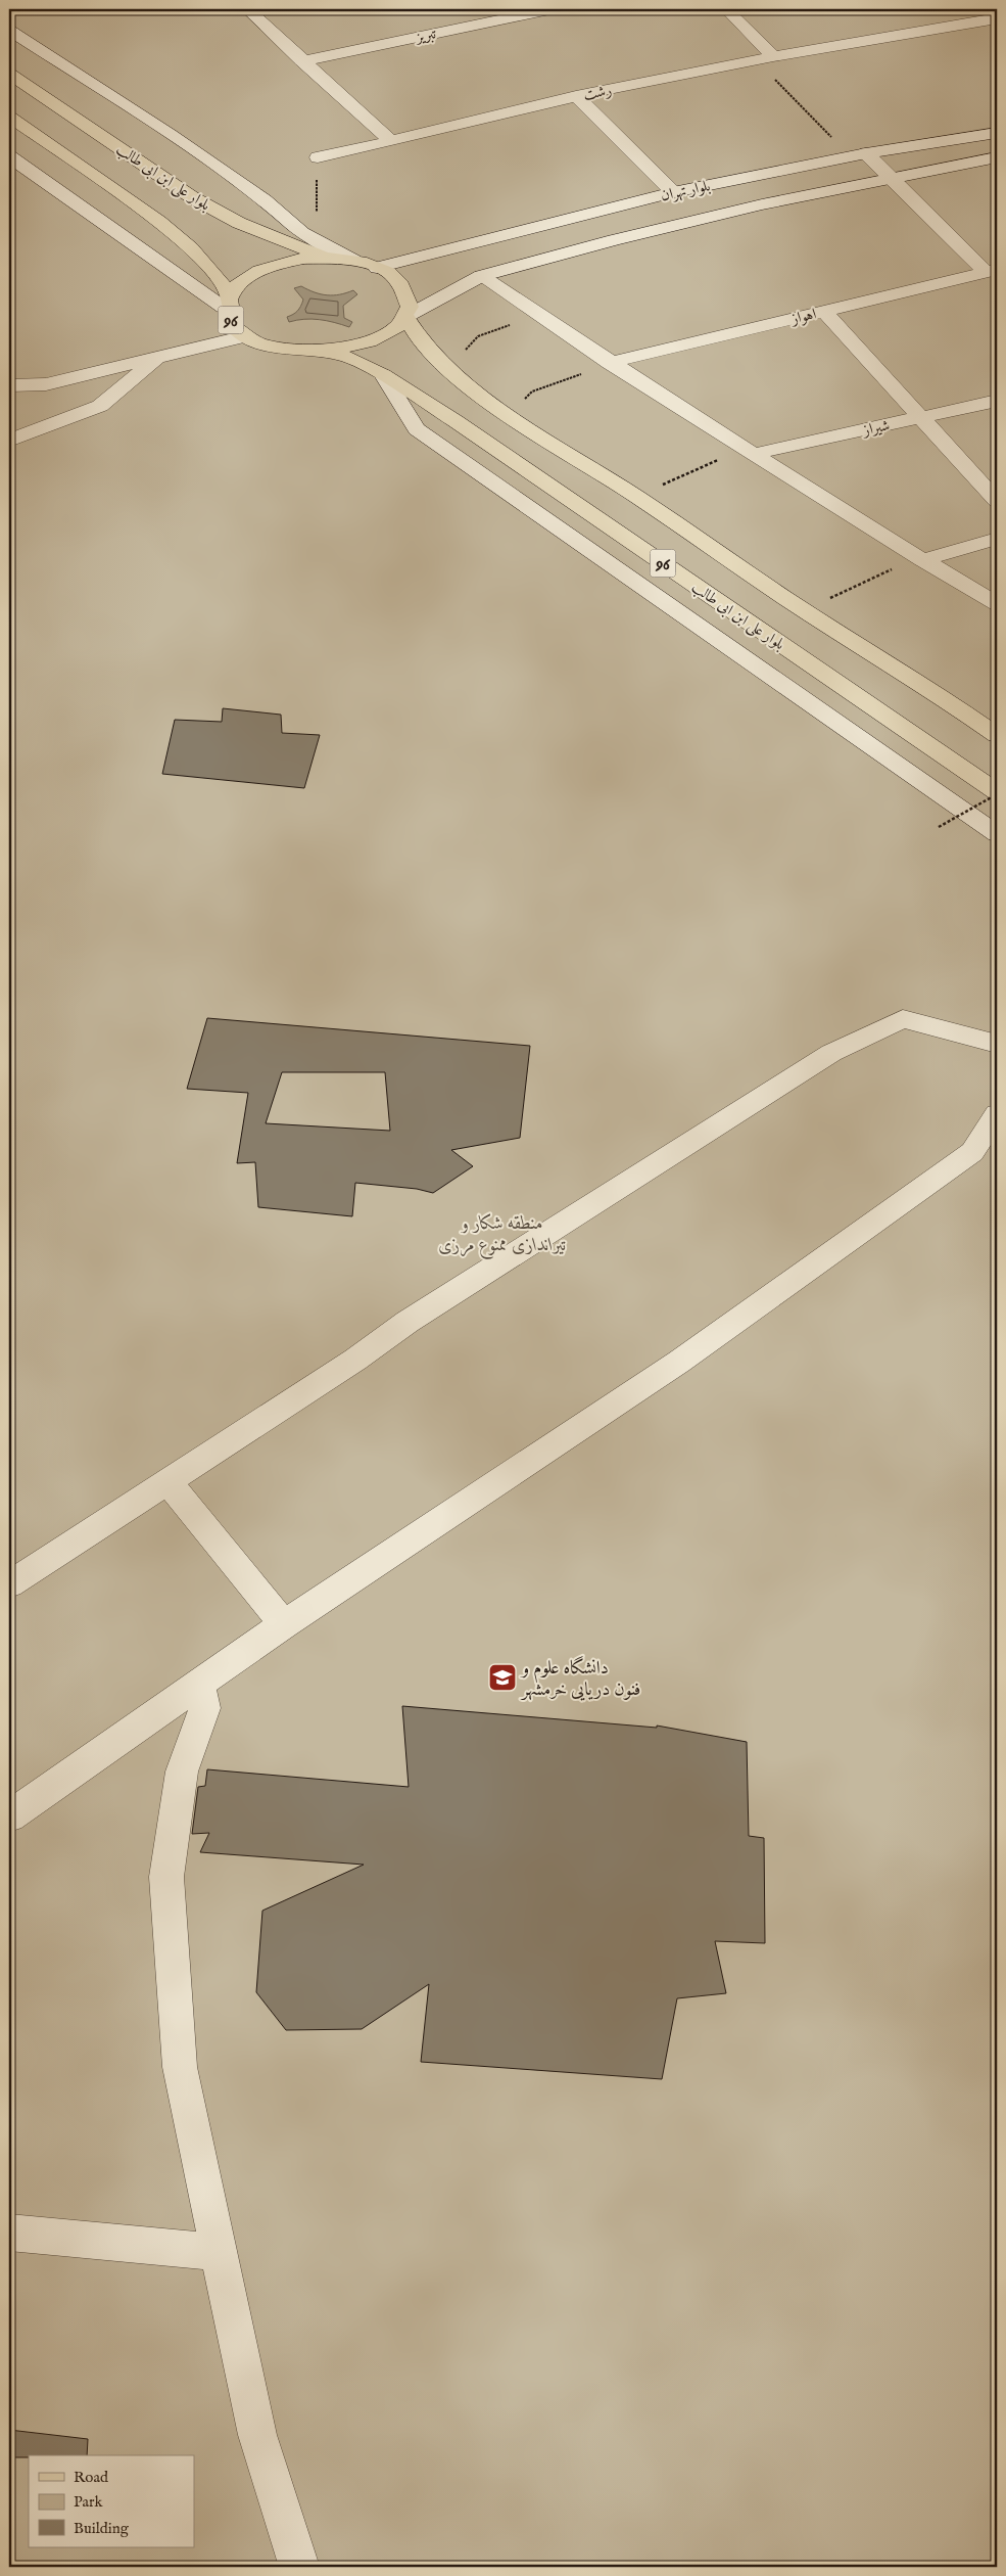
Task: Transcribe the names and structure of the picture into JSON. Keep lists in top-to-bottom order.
{
  "streets": {
    "main road": ["بلوار علی ابن ابی طالب", "96"],
    "street": [
      "تبریز",
      "رشت",
      "بلوار تهران",
      "اهواز",
      "شیراز"
    ]
  },
  "crossings": [
    ["بلوار علی ابن ابی طالب", "96"],
    ["بلوار تهران", "96"]
  ],
  "parks": ["منطقه شکار و تیراندازی ممنوع مرزی"],
  "places": {
    "school or university": ["دانشگاه علوم و فنون دریایی خرمشهر"]
  },
  "legend": ["Road", "Park", "Building"]
}
